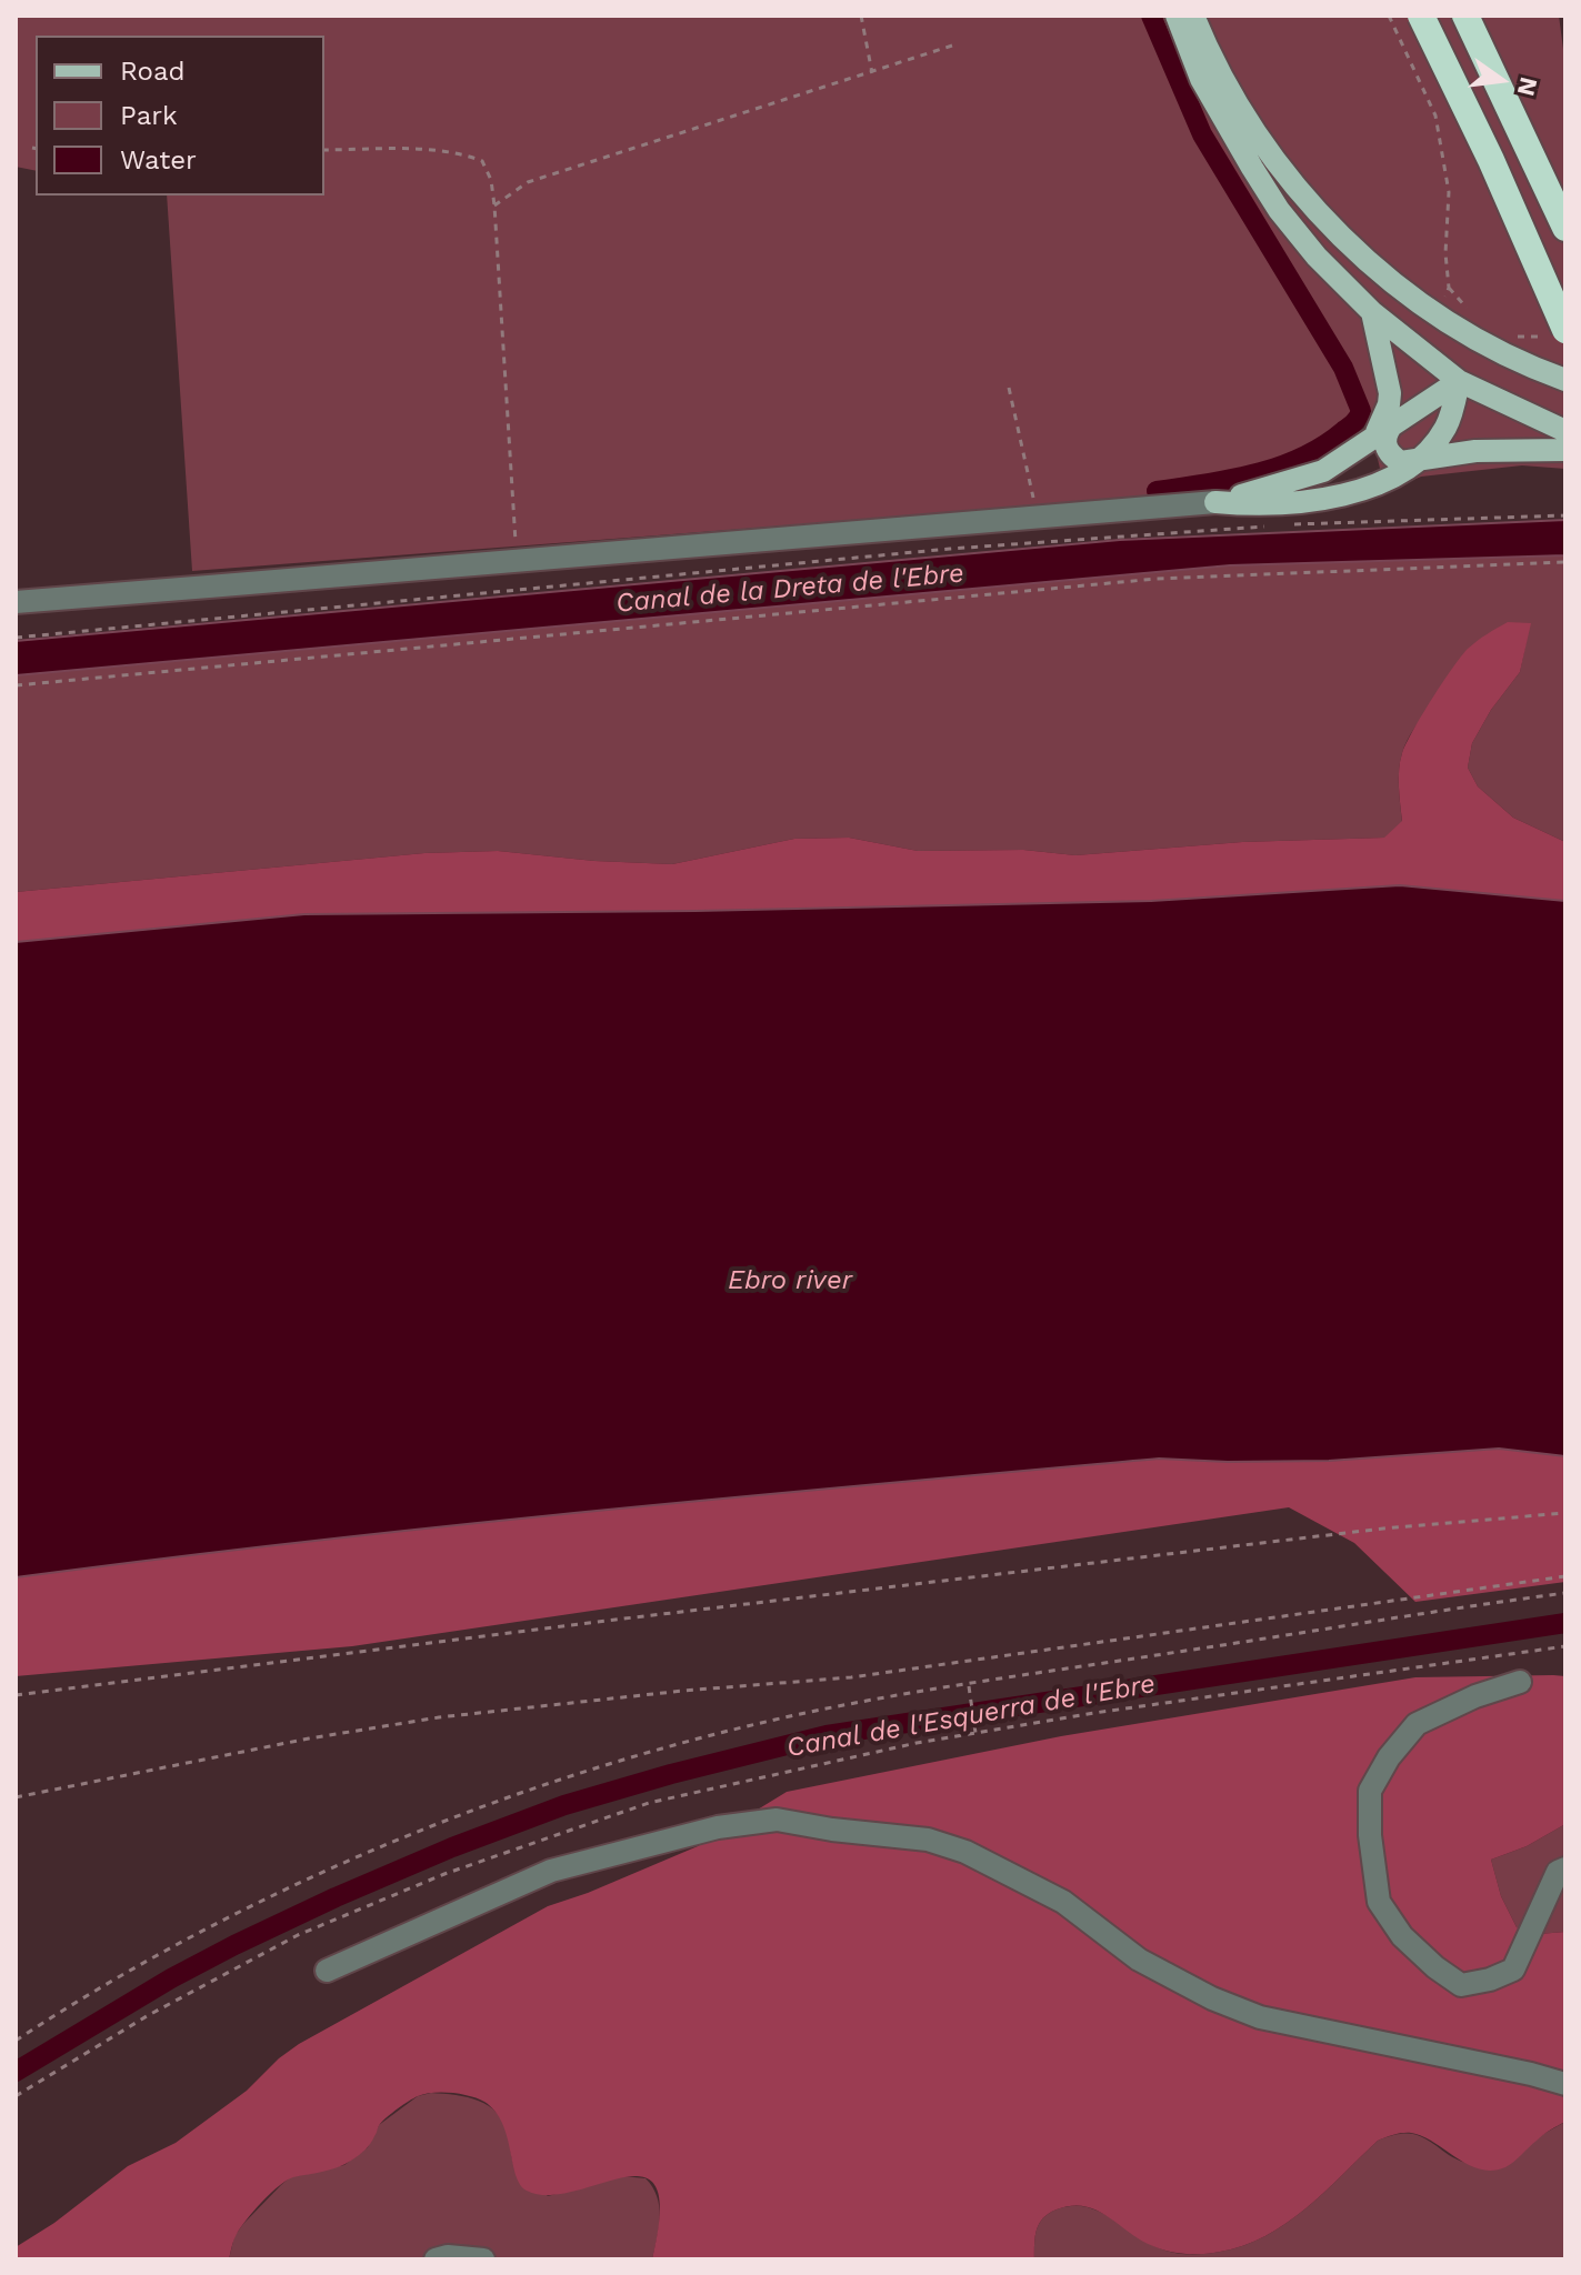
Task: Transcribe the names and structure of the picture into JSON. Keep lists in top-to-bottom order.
{
  "water": ["Canal de la Dreta de l'Ebre", "Ebro river", "Canal de l'Esquerra de l'Ebre"],
  "legend": ["Road", "Park", "Water"],
  "north": "right"
}
